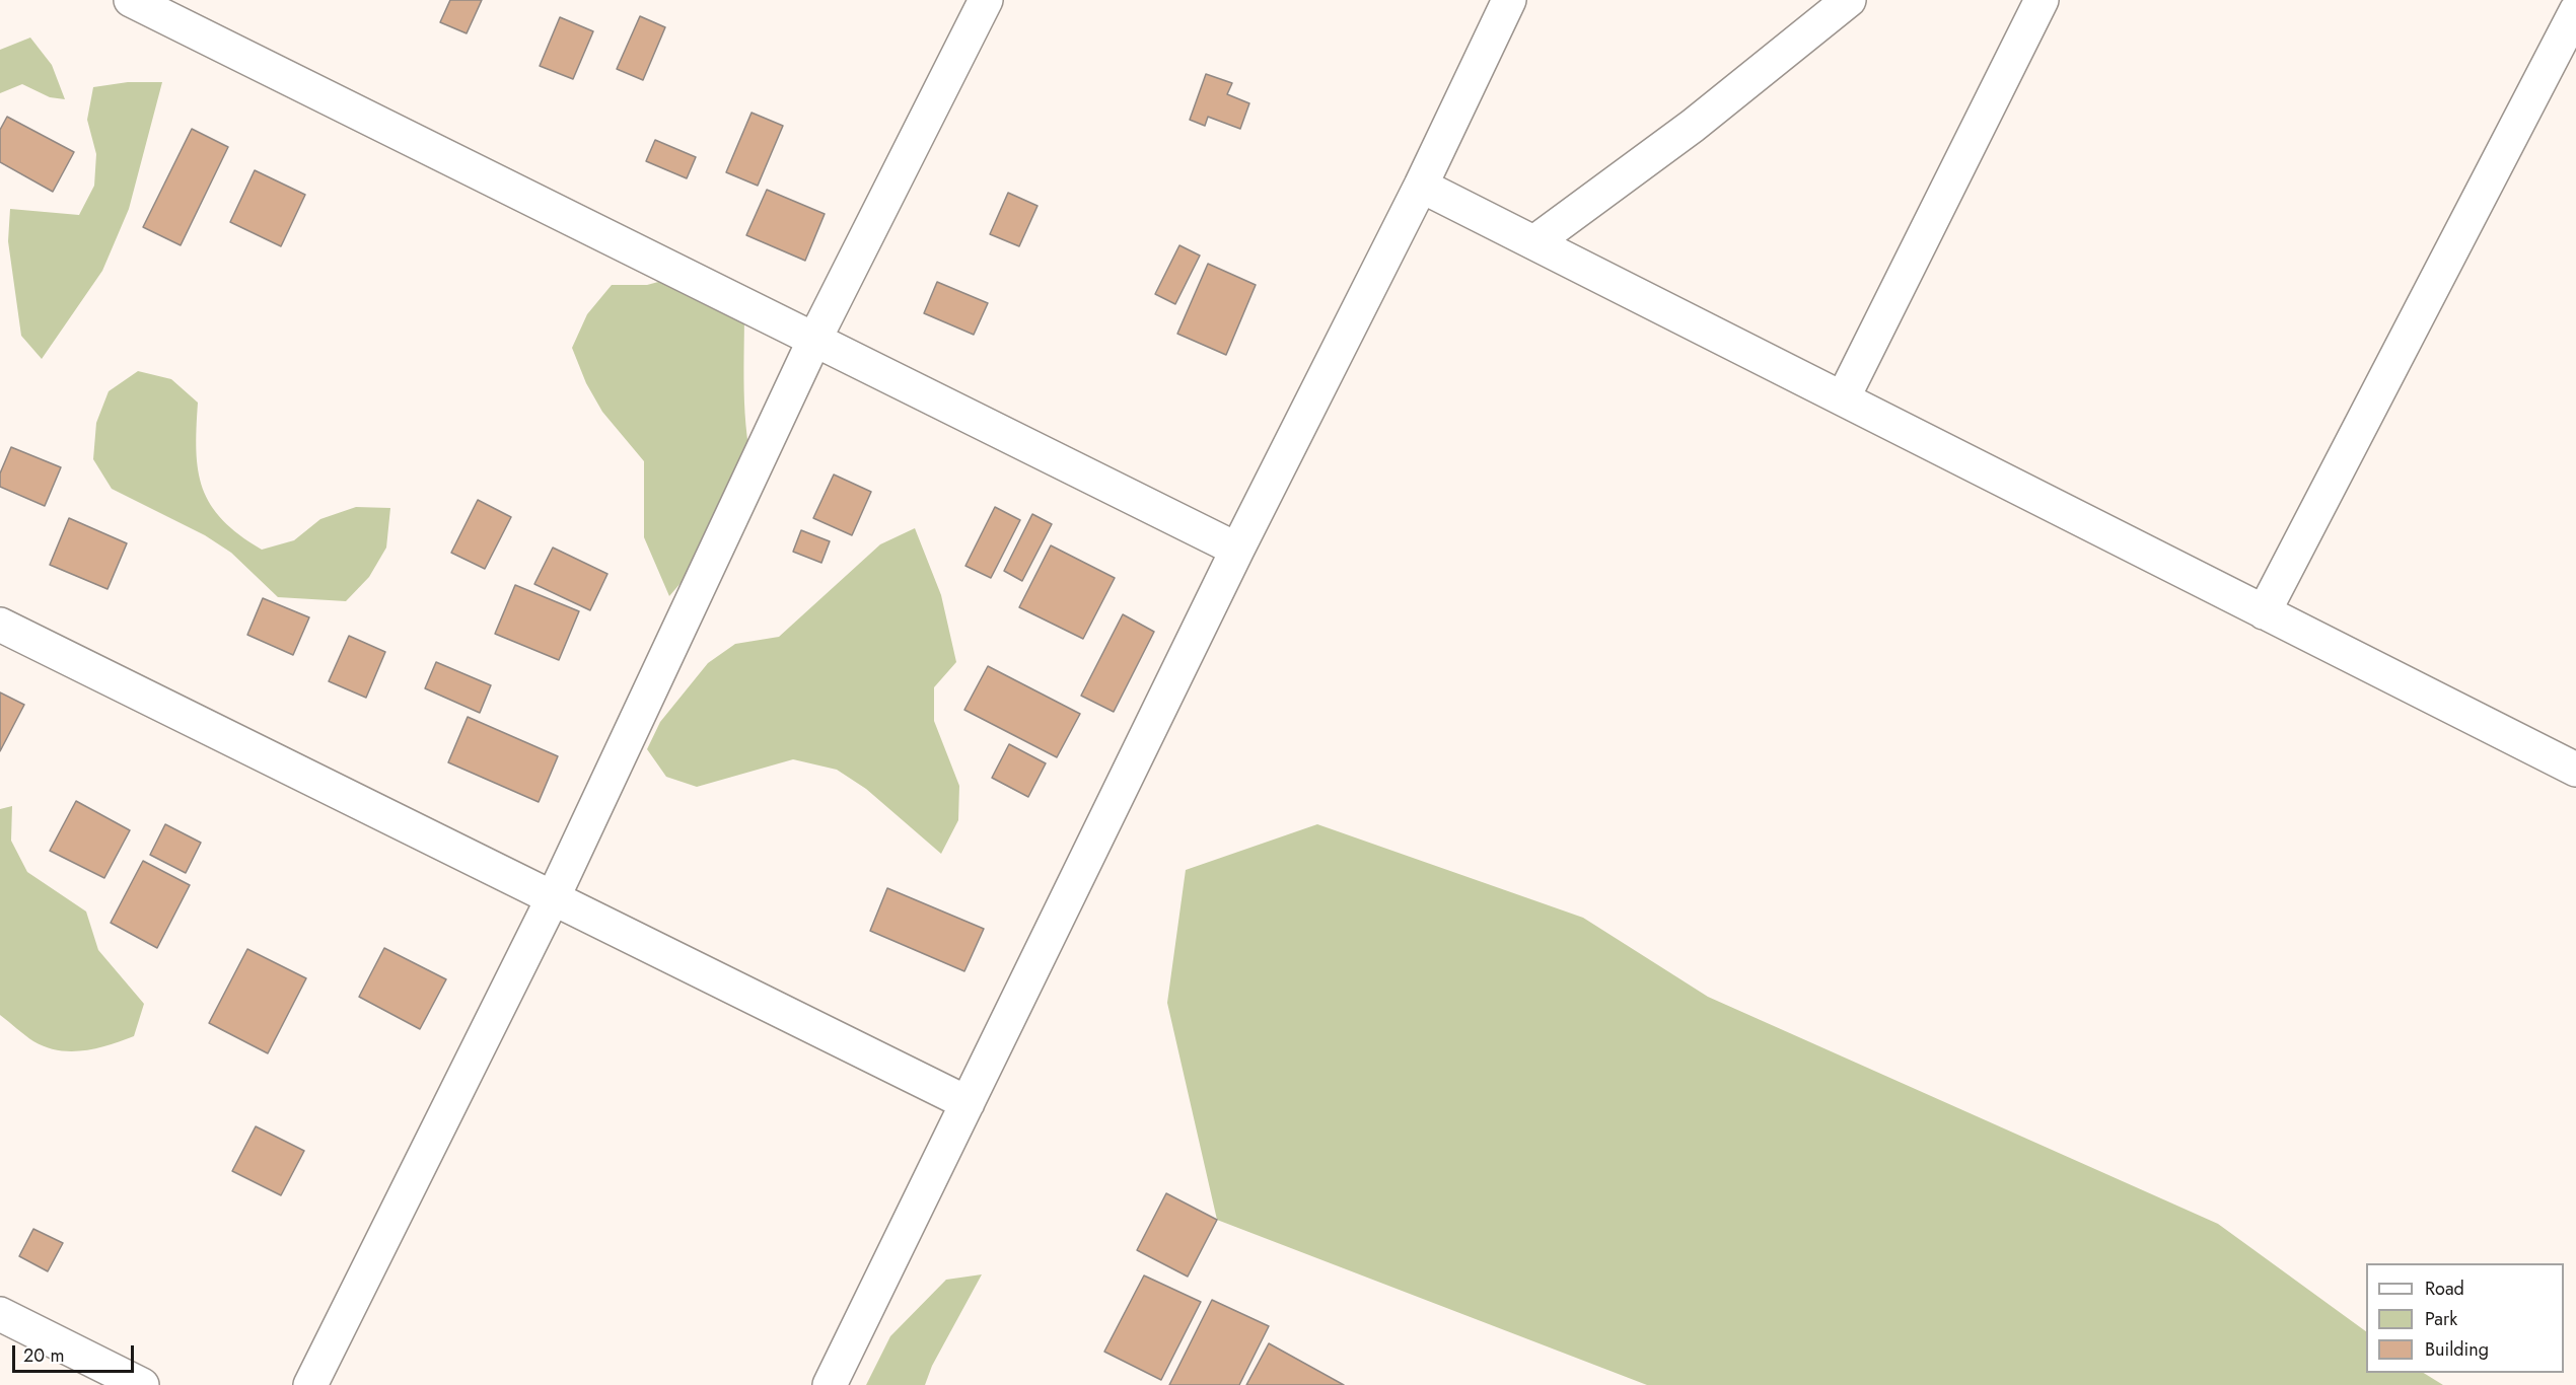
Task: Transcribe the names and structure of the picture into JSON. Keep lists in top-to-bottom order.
{
  "legend": ["Road", "Park", "Building"],
  "scale_bar": "20 m"
}
